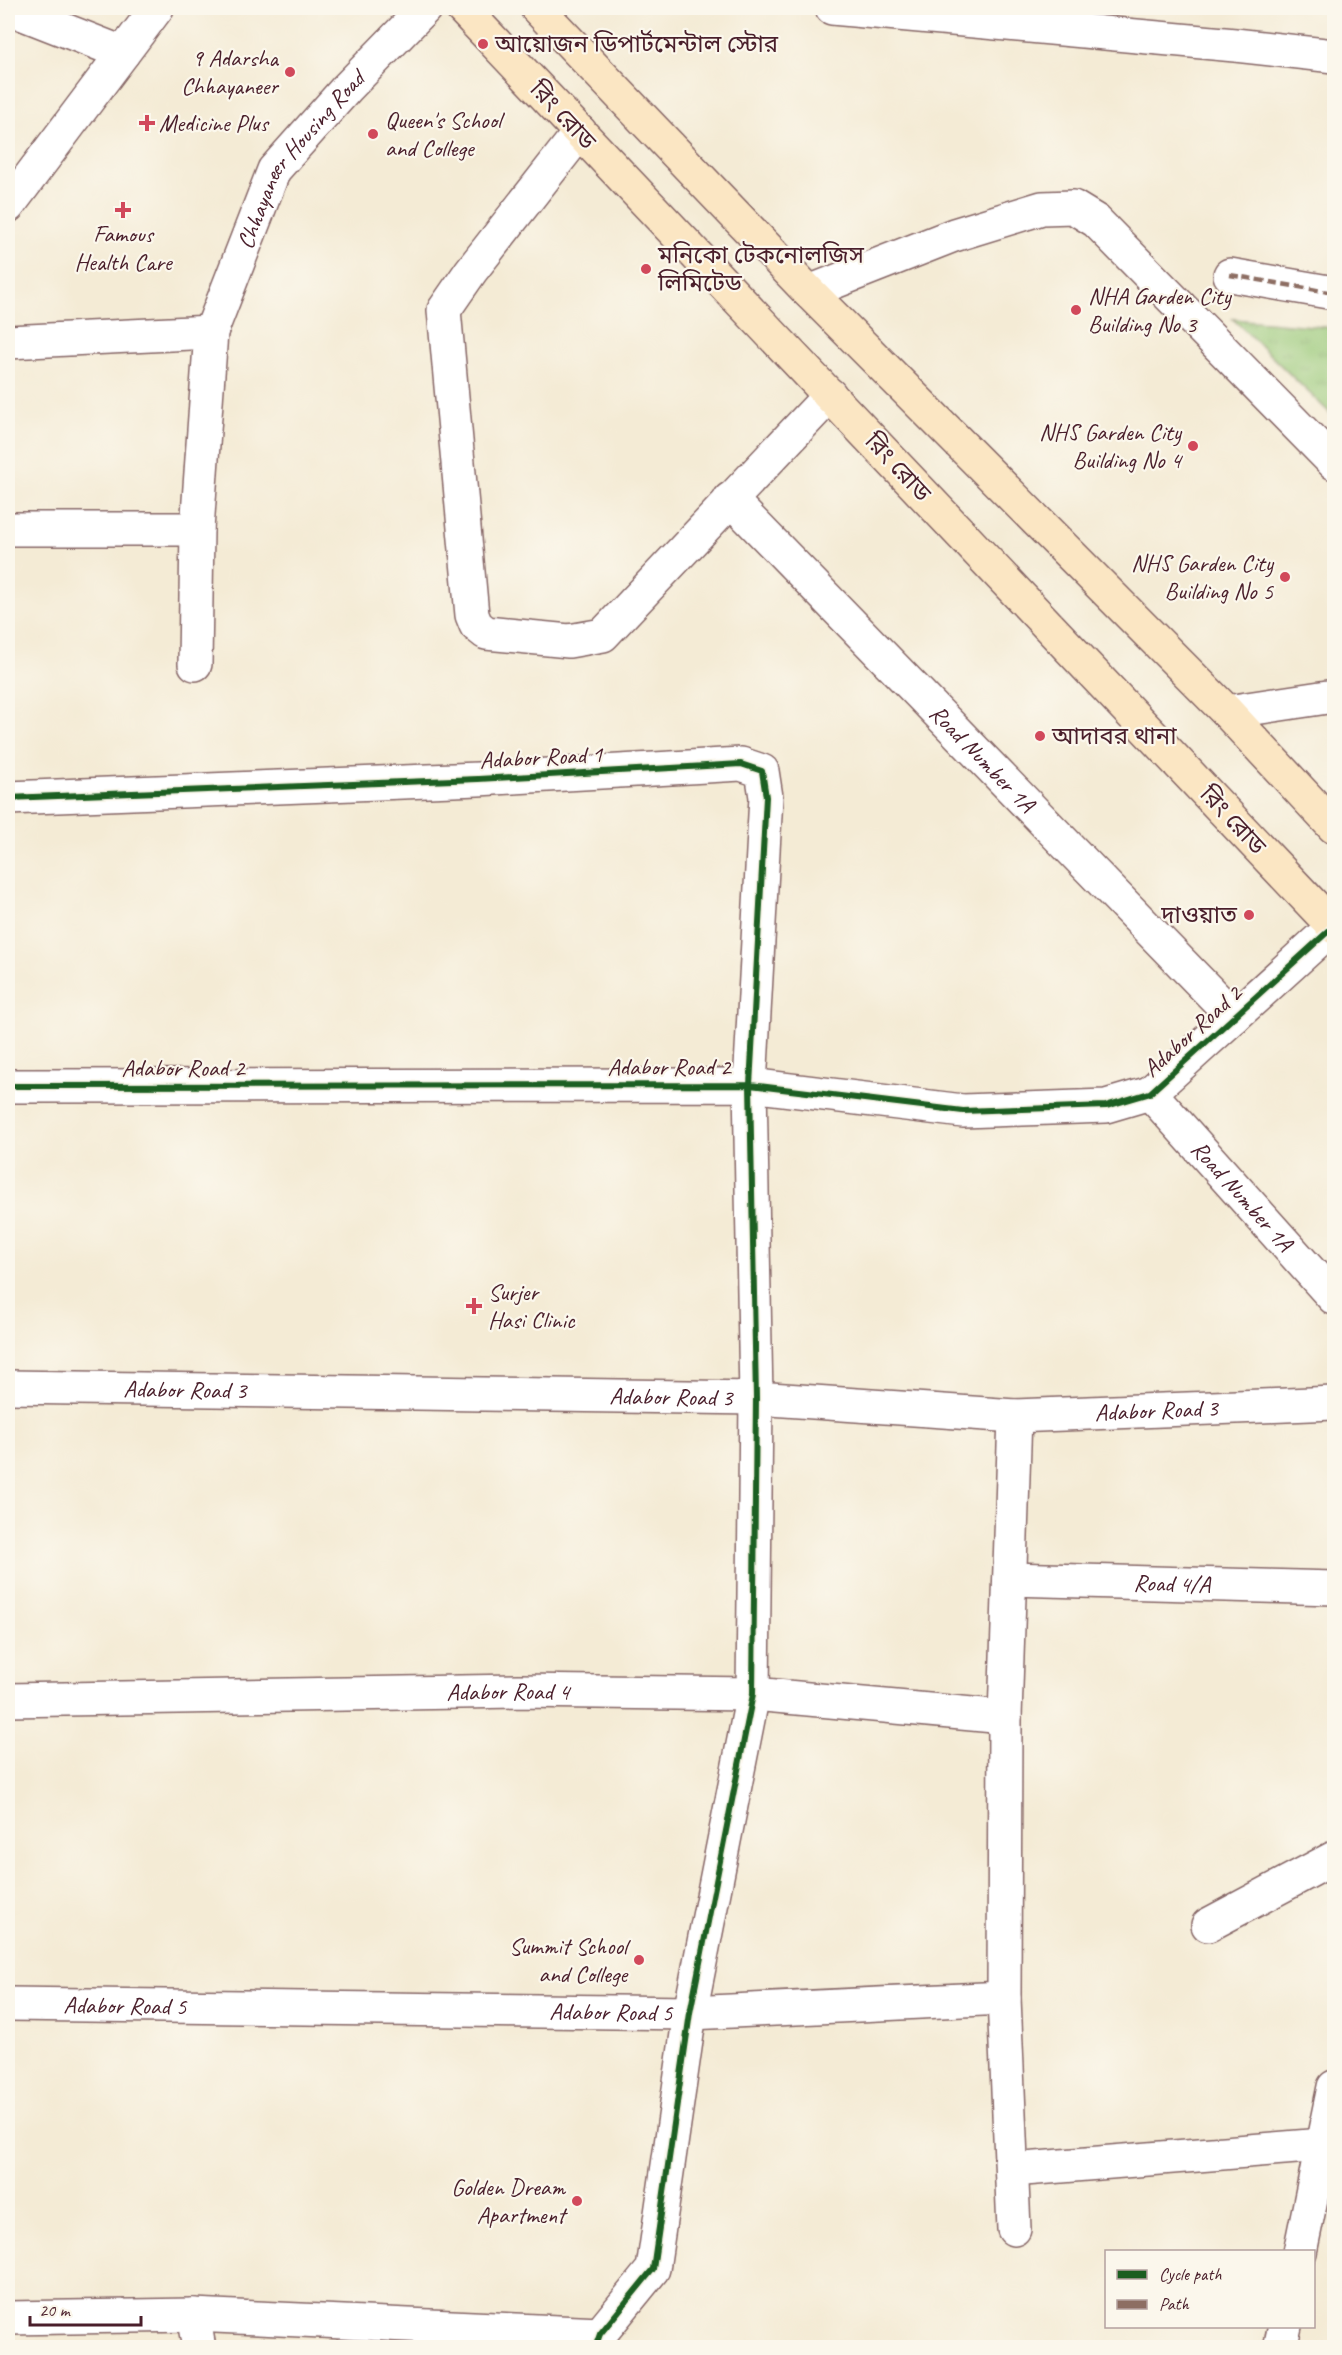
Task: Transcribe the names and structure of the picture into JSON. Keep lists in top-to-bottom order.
{
  "streets": {
    "main road": ["রিং রোড"],
    "street": [
      "Chhayaneer Housing Road",
      "Adabor Road 1",
      "Road Number 1A",
      "Adabor Road 2",
      "Adabor Road 3",
      "Road 4/A",
      "Adabor Road 4",
      "Adabor Road 5"
    ]
  },
  "crossings": [
    ["রিং রোড", "Adabor Road 2"],
    ["Adabor Road 1", "Adabor Road 2"],
    ["Road Number 1A", "Adabor Road 2"]
  ],
  "places": {
    "other": [
      "আয়োজন ডিপার্টমেন্টাল স্টোর",
      "9 Adarsha Chhayaneer",
      "Queen's School and College",
      "মনিকো টেকনোলজিস লিমিটেড",
      "NHA Garden City Building No 3",
      "NHS Garden City Building No 4",
      "NHS Garden City Building No 5",
      "আদাবর থানা",
      "দাওয়াত",
      "Summit School and College",
      "Golden Dream Apartment"
    ],
    "health": ["Medicine Plus", "Famous Health Care", "Surjer Hasi Clinic"]
  },
  "legend": ["Cycle path", "Path"],
  "scale_bar": "20 m"
}
